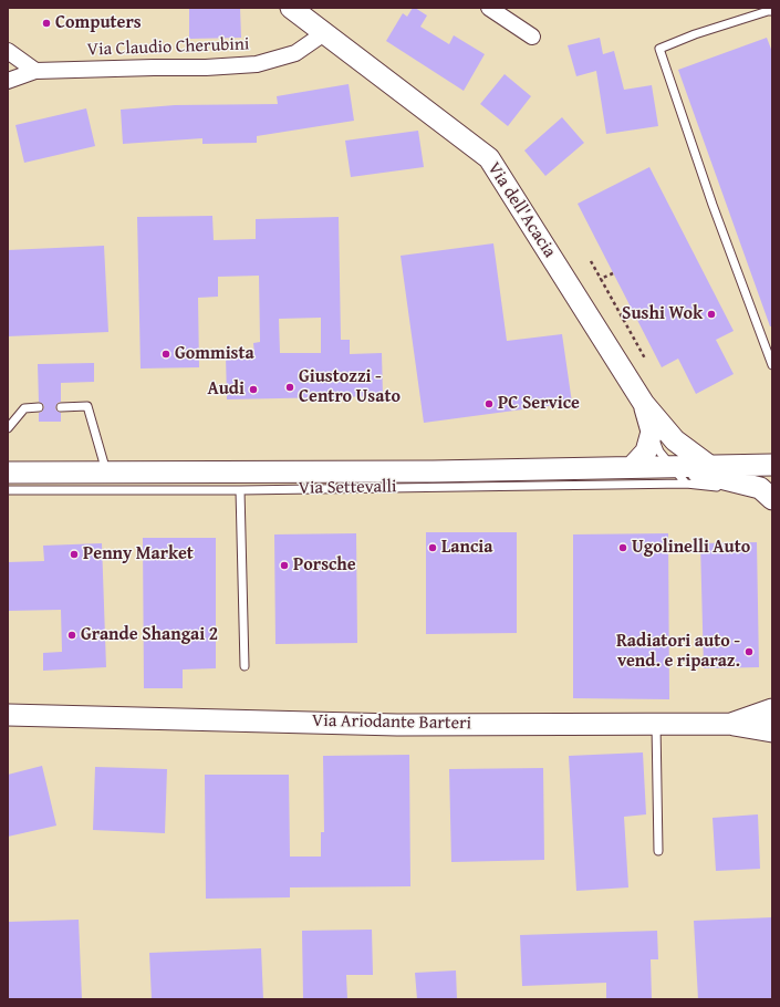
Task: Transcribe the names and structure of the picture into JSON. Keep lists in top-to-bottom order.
{
  "streets": {
    "main road": ["Via dell'Acacia", "Via Settevalli", "Via Ariodante Barteri"],
    "street": ["Via Claudio Cherubini"]
  },
  "crossings": [
    ["Via Claudio Cherubini", "Via dell'Acacia"]
  ],
  "places": [
    "Computers",
    "Sushi Wok",
    "Gommista",
    "Giustozzi - Centro Usato",
    "Audi",
    "PC Service",
    "Lancia",
    "Ugolinelli Auto",
    "Penny Market",
    "Porsche",
    "Grande Shangai 2",
    "Radiatori auto - vend. e riparaz."
  ]
}
